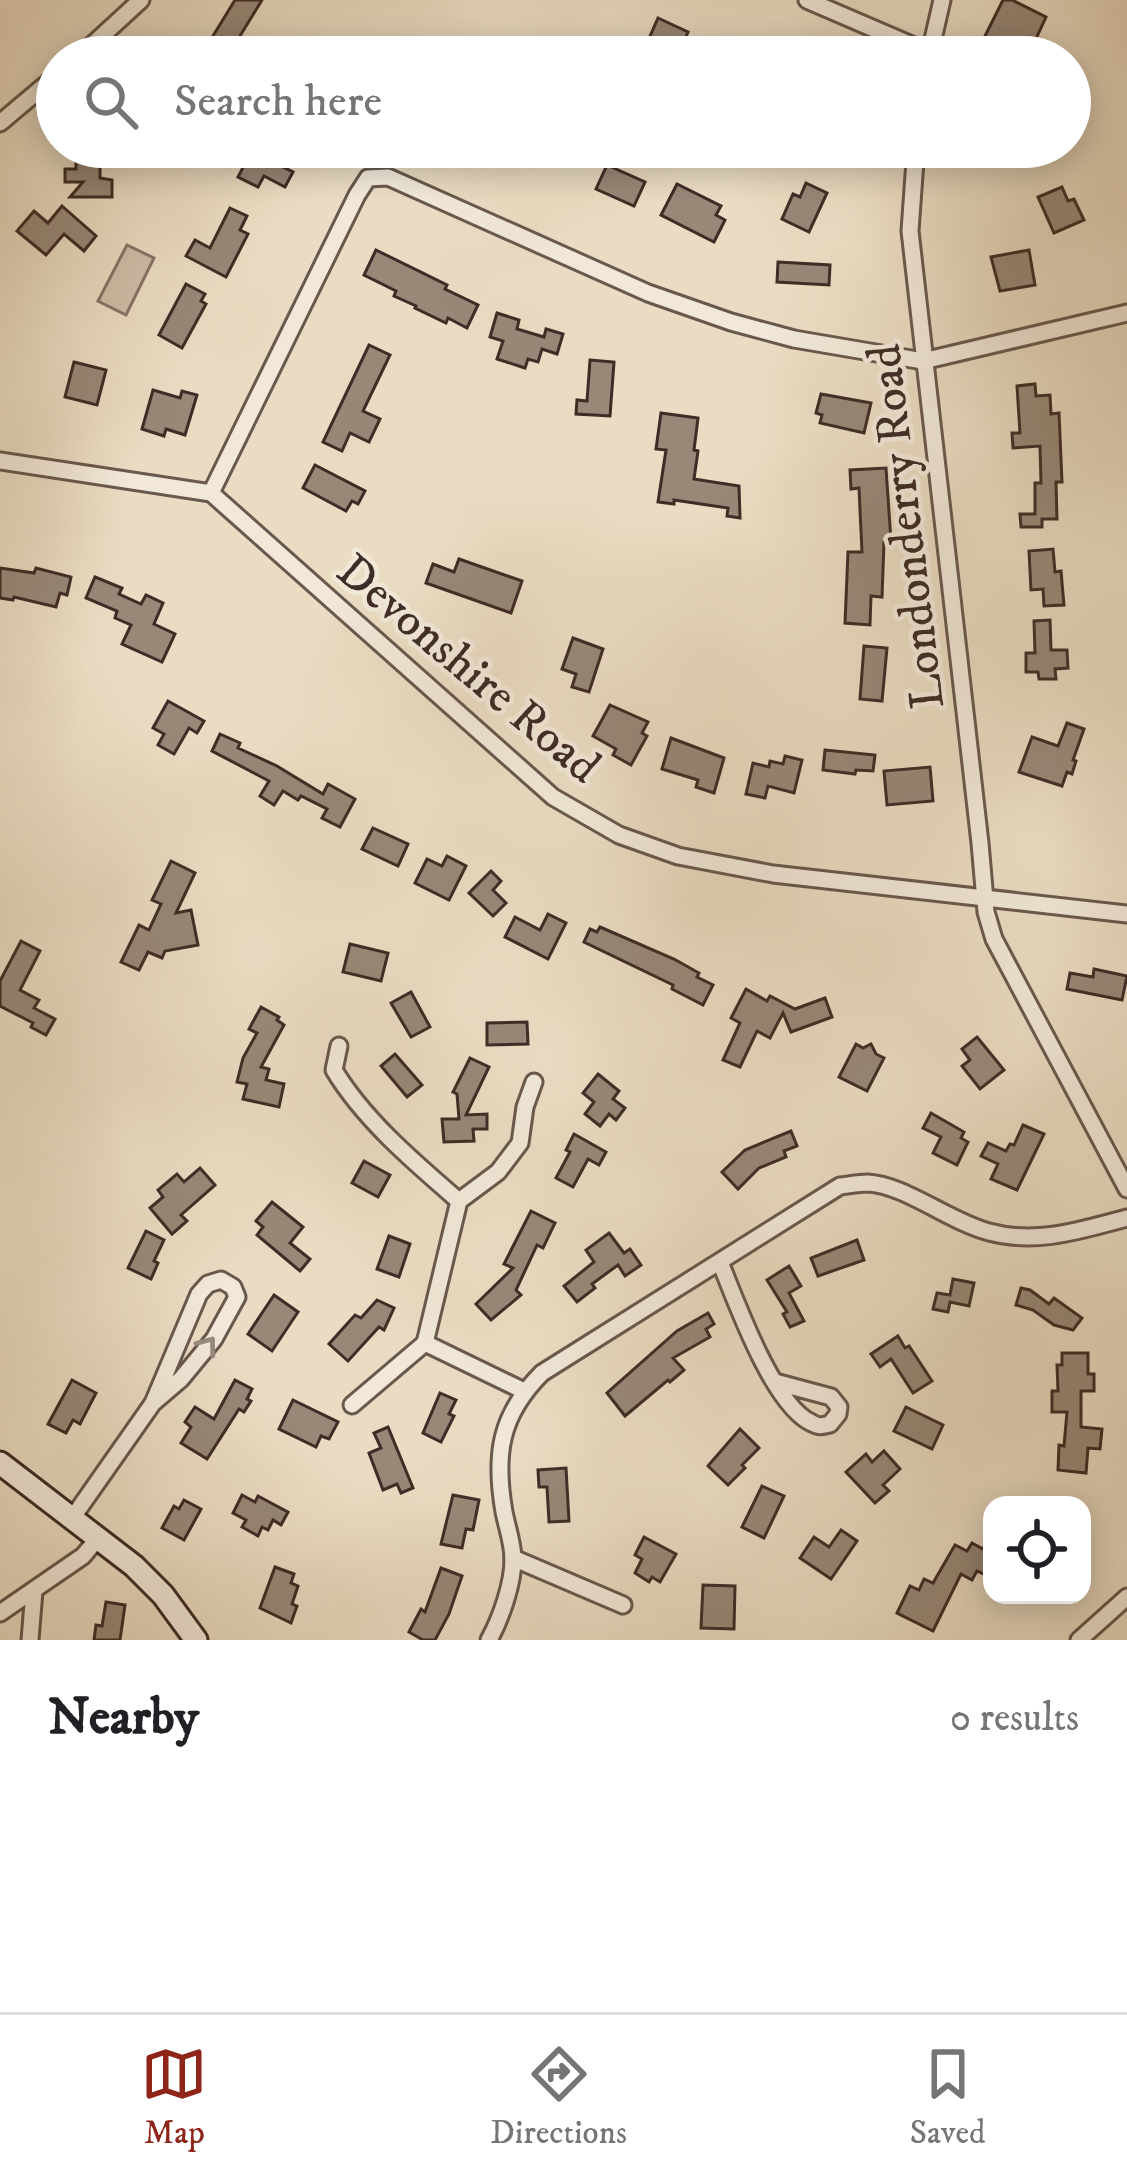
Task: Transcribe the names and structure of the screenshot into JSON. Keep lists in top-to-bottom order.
{
  "streets": {
    "street": ["Londonderry Road", "Devonshire Road"]
  },
  "crossings": [
    ["Londonderry Road", "Devonshire Road"]
  ],
  "page": {
    "search": "Search here",
    "heading": ["Nearby", "0 results"],
    "nav": ["Map", "Directions", "Saved"]
  }
}
